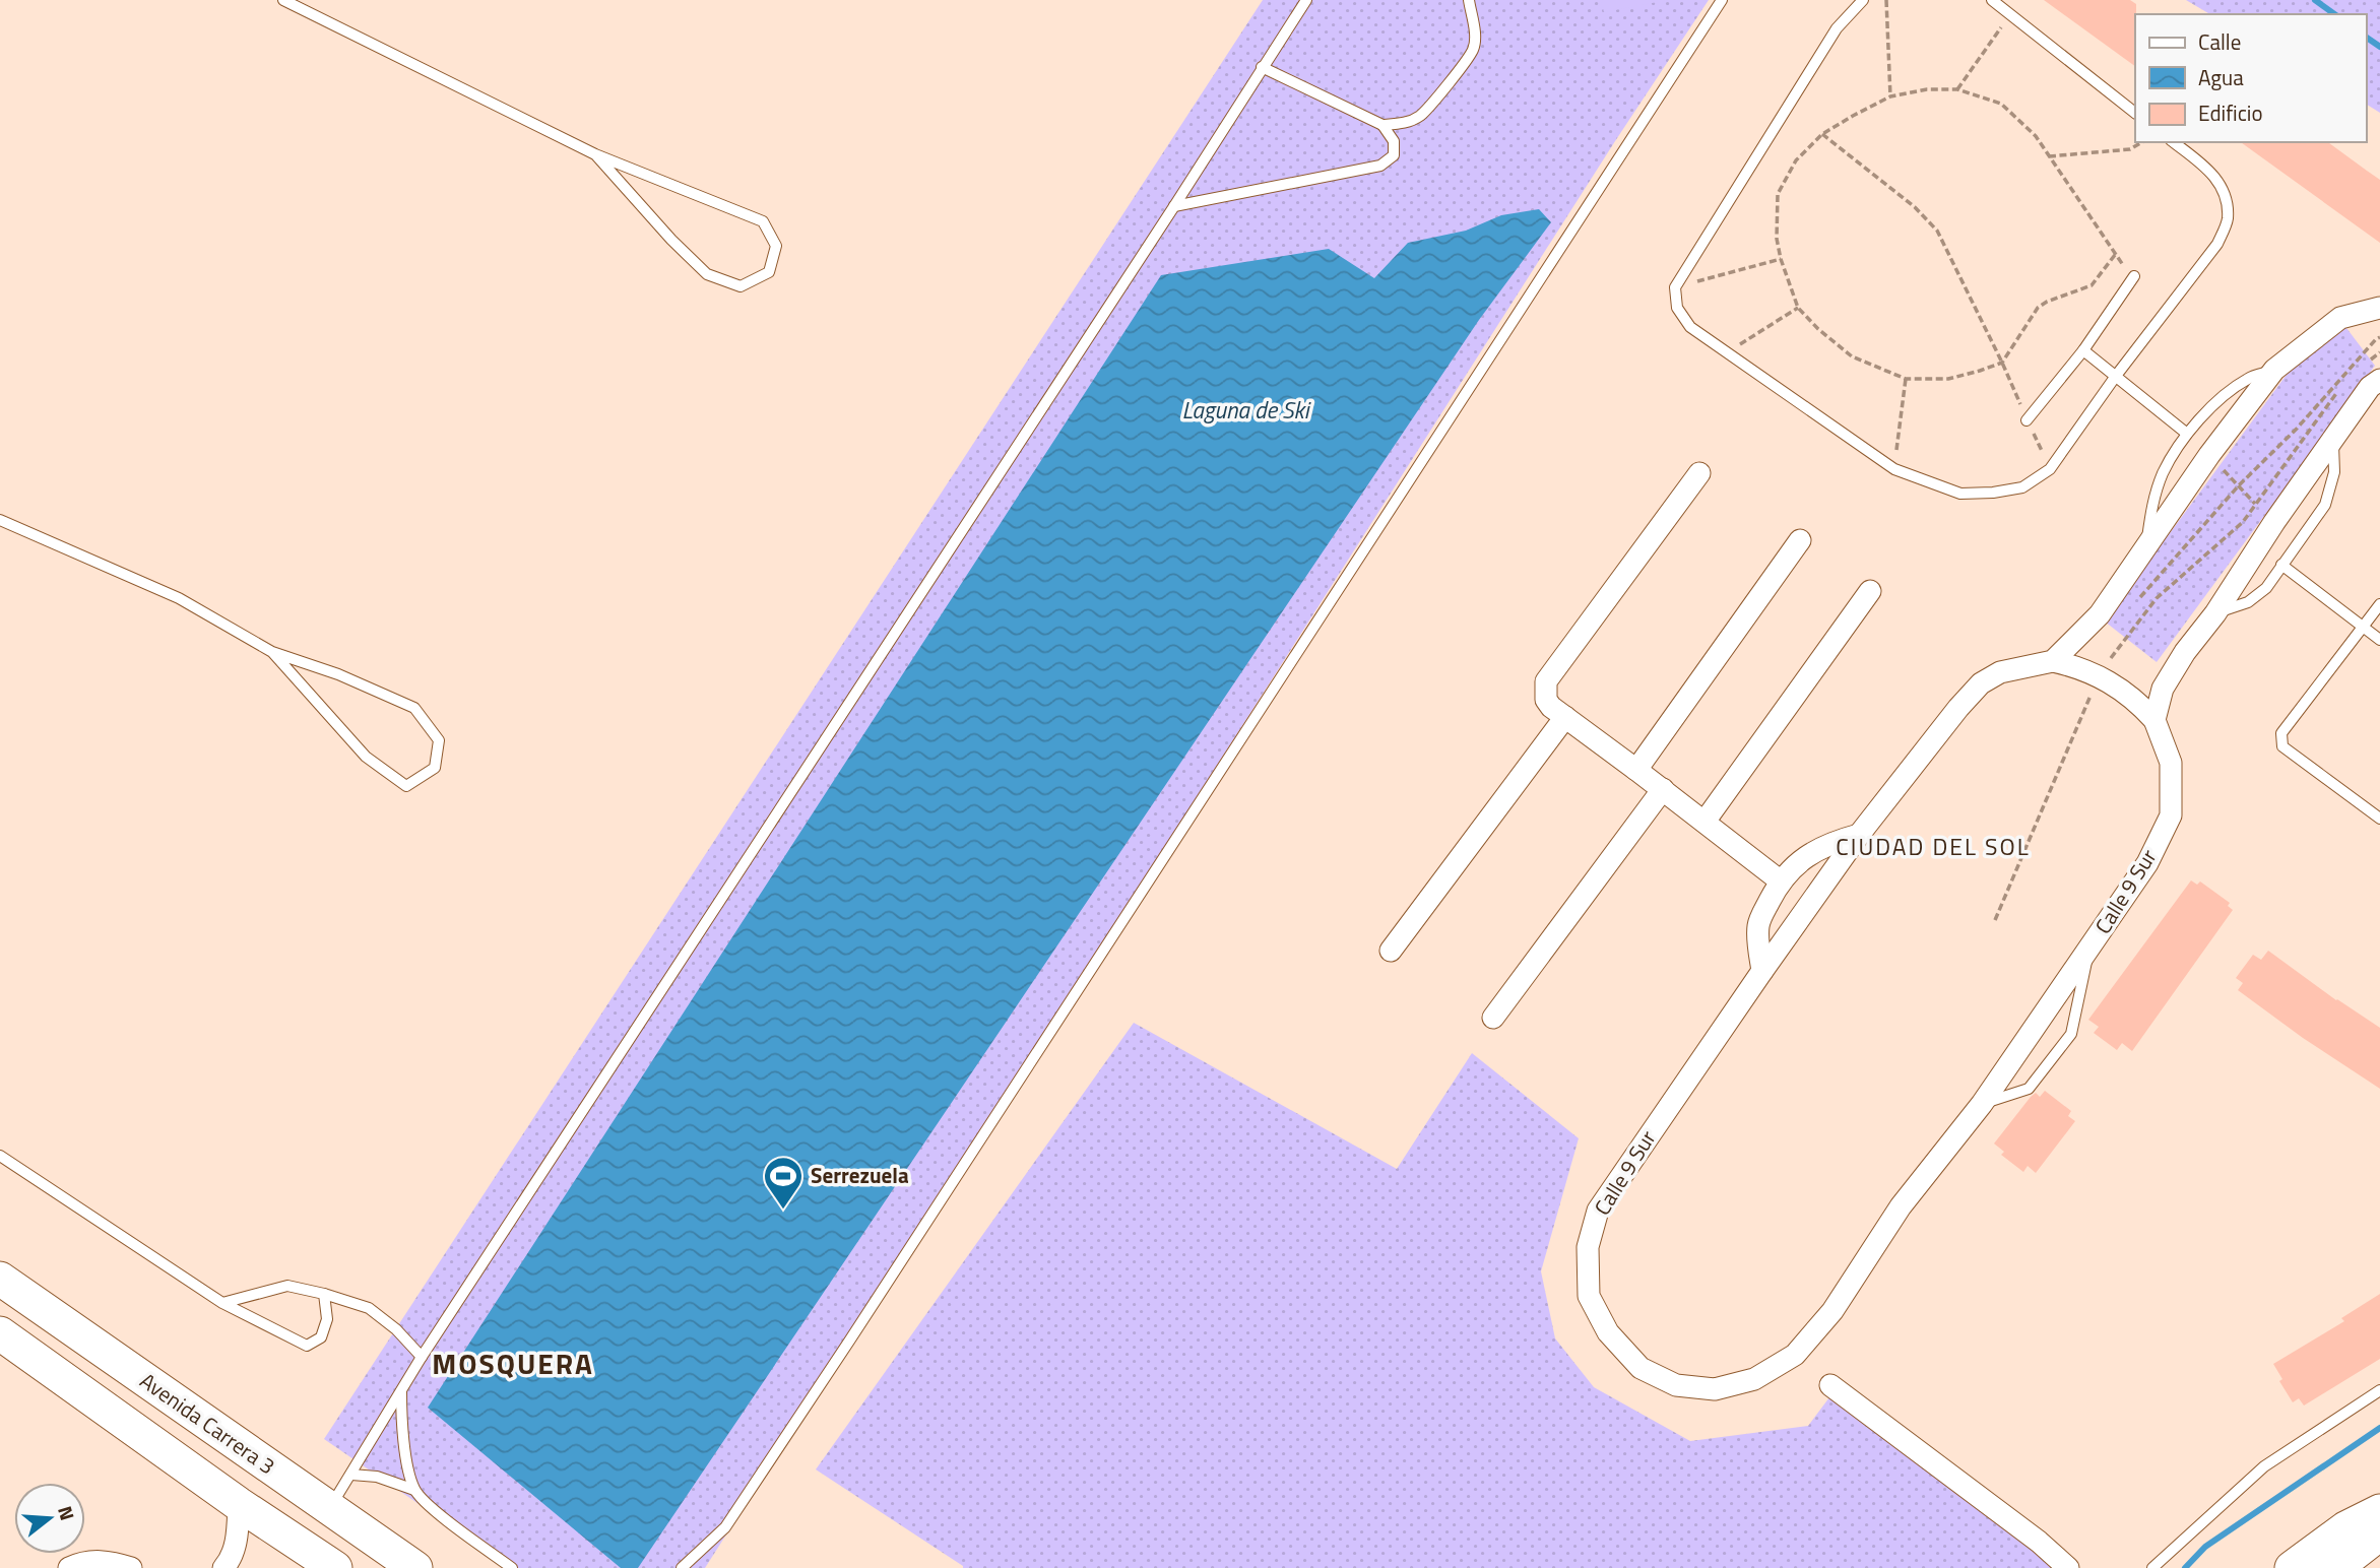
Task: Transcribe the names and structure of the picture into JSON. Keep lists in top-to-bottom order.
{
  "streets": {
    "main road": ["Avenida Carrera 3"],
    "street": ["Calle 9 Sur"]
  },
  "districts": ["CIUDAD DEL SOL", "MOSQUERA"],
  "water": ["Laguna de Ski"],
  "places": {
    "sports": ["Serrezuela"]
  },
  "legend": ["Calle", "Agua", "Edificio"],
  "north": "right"
}
